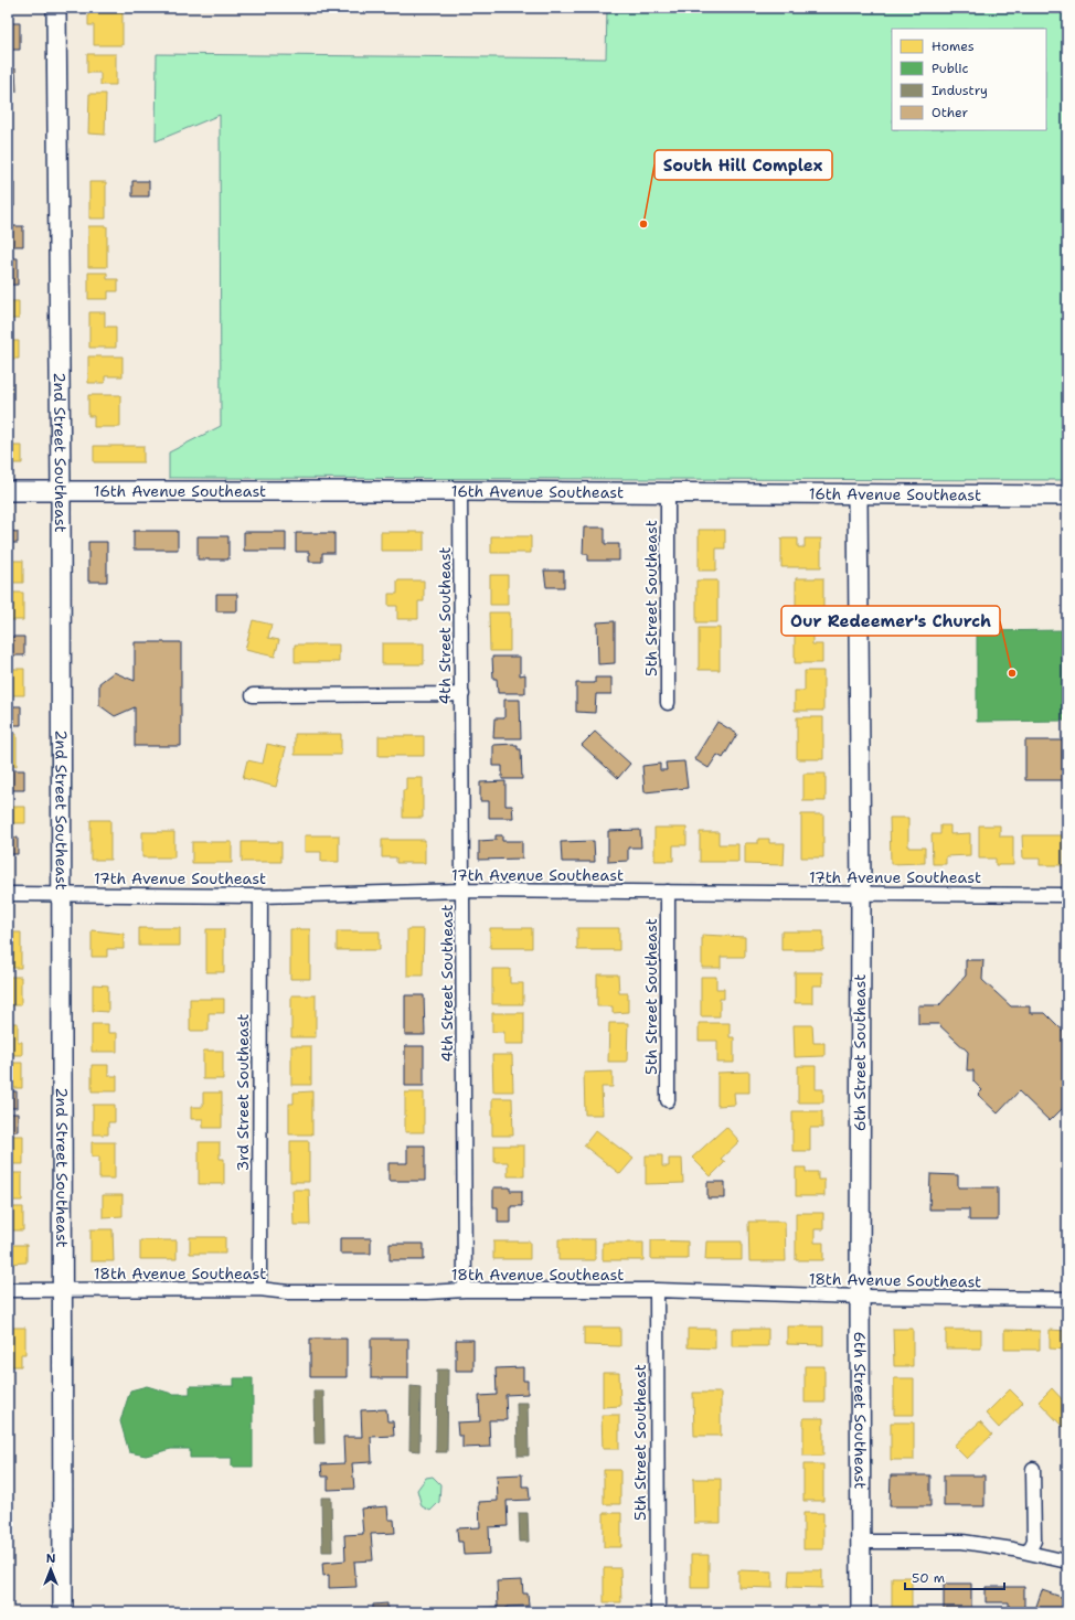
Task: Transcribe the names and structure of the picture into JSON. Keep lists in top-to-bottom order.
{
  "streets": {
    "street": [
      "2nd Street Southeast",
      "16th Avenue Southeast",
      "5th Street Southeast",
      "4th Street Southeast",
      "17th Avenue Southeast",
      "6th Street Southeast",
      "3rd Street Southeast",
      "18th Avenue Southeast"
    ]
  },
  "crossings": [
    ["2nd Street Southeast", "16th Avenue Southeast"],
    ["2nd Street Southeast", "17th Avenue Southeast"],
    ["2nd Street Southeast", "18th Avenue Southeast"],
    ["16th Avenue Southeast", "5th Street Southeast"],
    ["16th Avenue Southeast", "4th Street Southeast"],
    ["16th Avenue Southeast", "6th Street Southeast"],
    ["5th Street Southeast", "17th Avenue Southeast"],
    ["5th Street Southeast", "18th Avenue Southeast"],
    ["4th Street Southeast", "17th Avenue Southeast"],
    ["4th Street Southeast", "18th Avenue Southeast"],
    ["17th Avenue Southeast", "6th Street Southeast"],
    ["17th Avenue Southeast", "3rd Street Southeast"],
    ["6th Street Southeast", "18th Avenue Southeast"],
    ["3rd Street Southeast", "18th Avenue Southeast"]
  ],
  "places": ["South Hill Complex", "Our Redeemer's Church"],
  "legend": [
    "Homes",
    "Public",
    "Industry",
    "Other"
  ],
  "scale_bar": "50 m",
  "north": "top"
}
